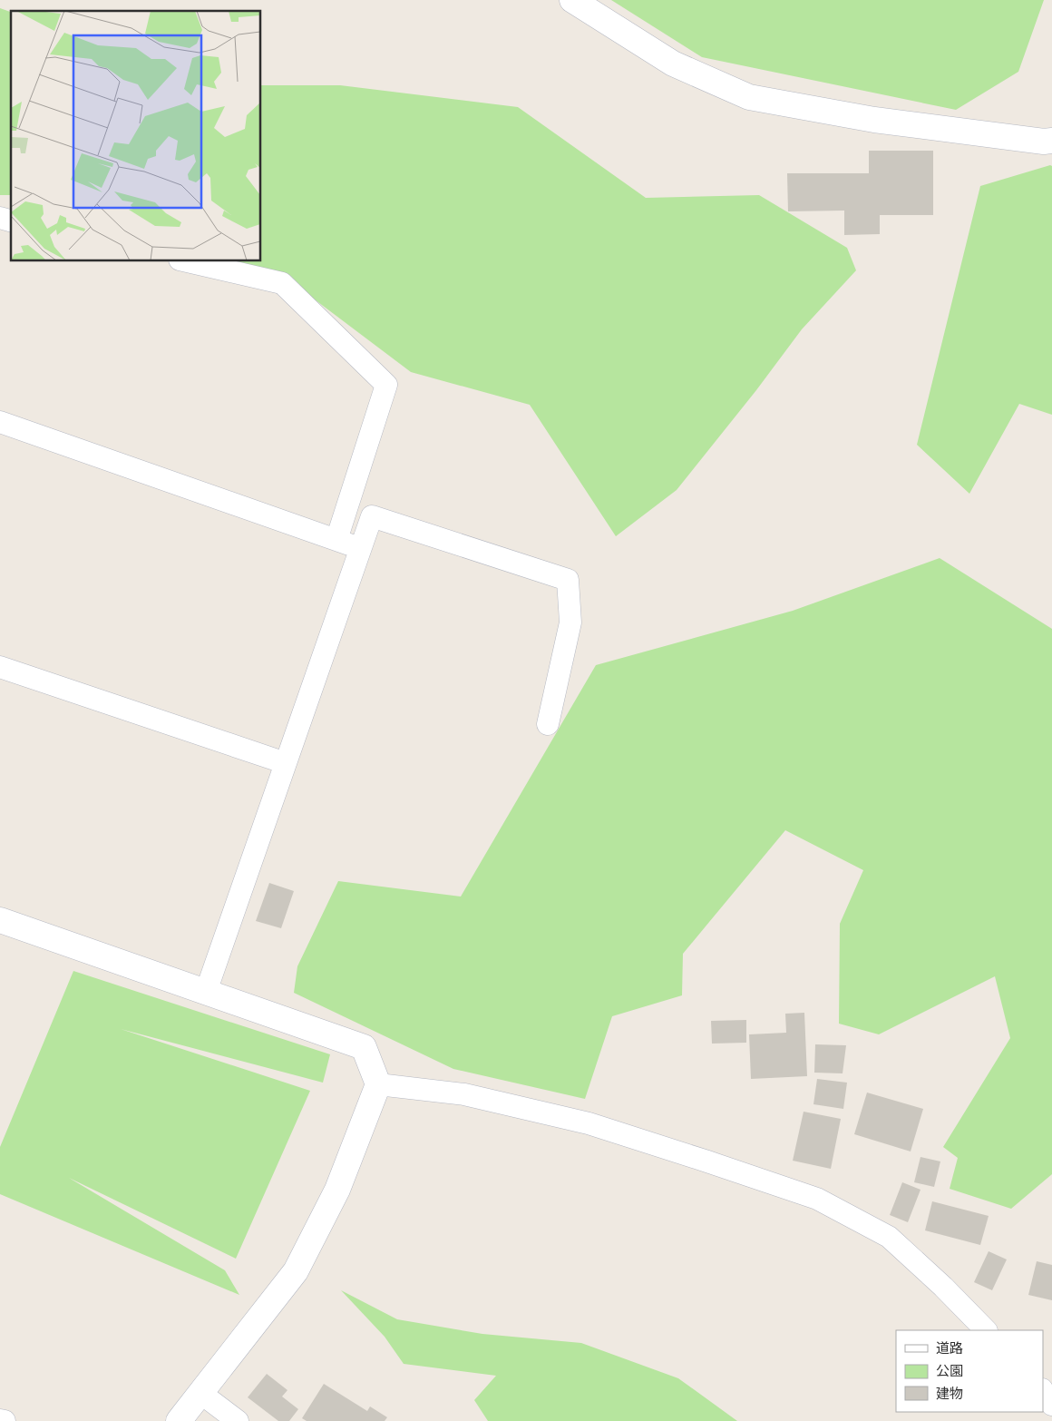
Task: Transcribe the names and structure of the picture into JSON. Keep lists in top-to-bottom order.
{
  "legend": ["道路", "公園", "建物"]
}
